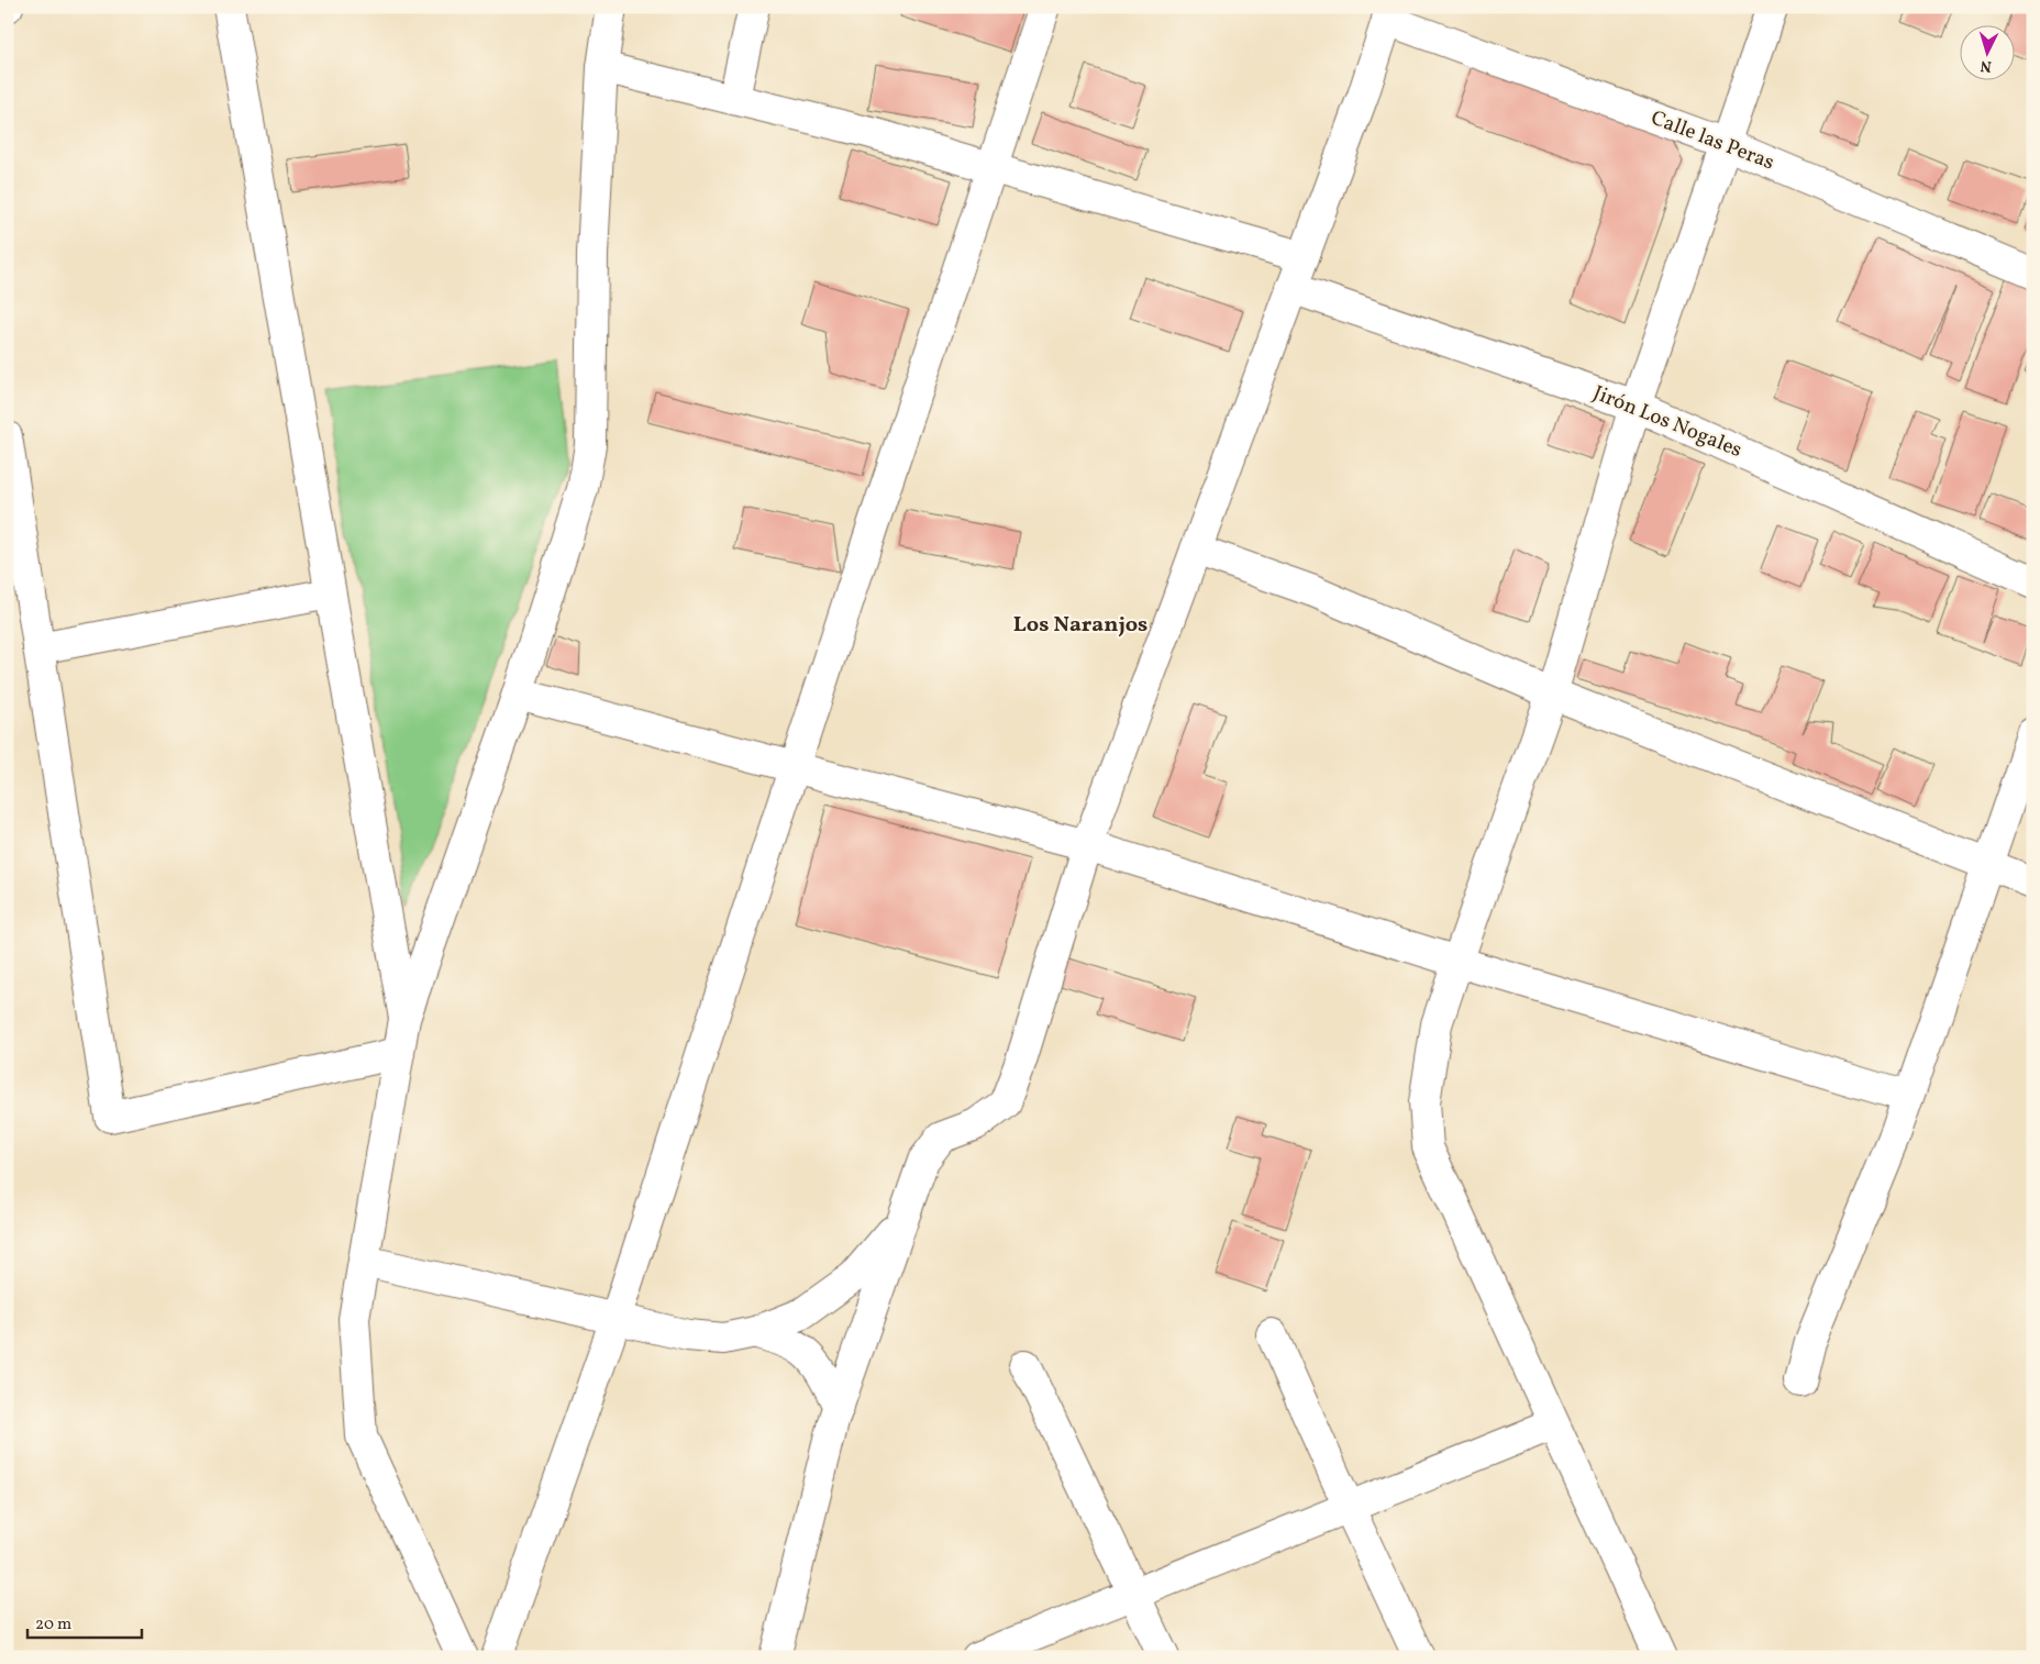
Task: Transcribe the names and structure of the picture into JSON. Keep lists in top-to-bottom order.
{
  "streets": {
    "street": ["Calle las Peras", "Jirón Los Nogales"]
  },
  "districts": ["Los Naranjos"],
  "scale_bar": "20 m",
  "north": "bottom"
}
